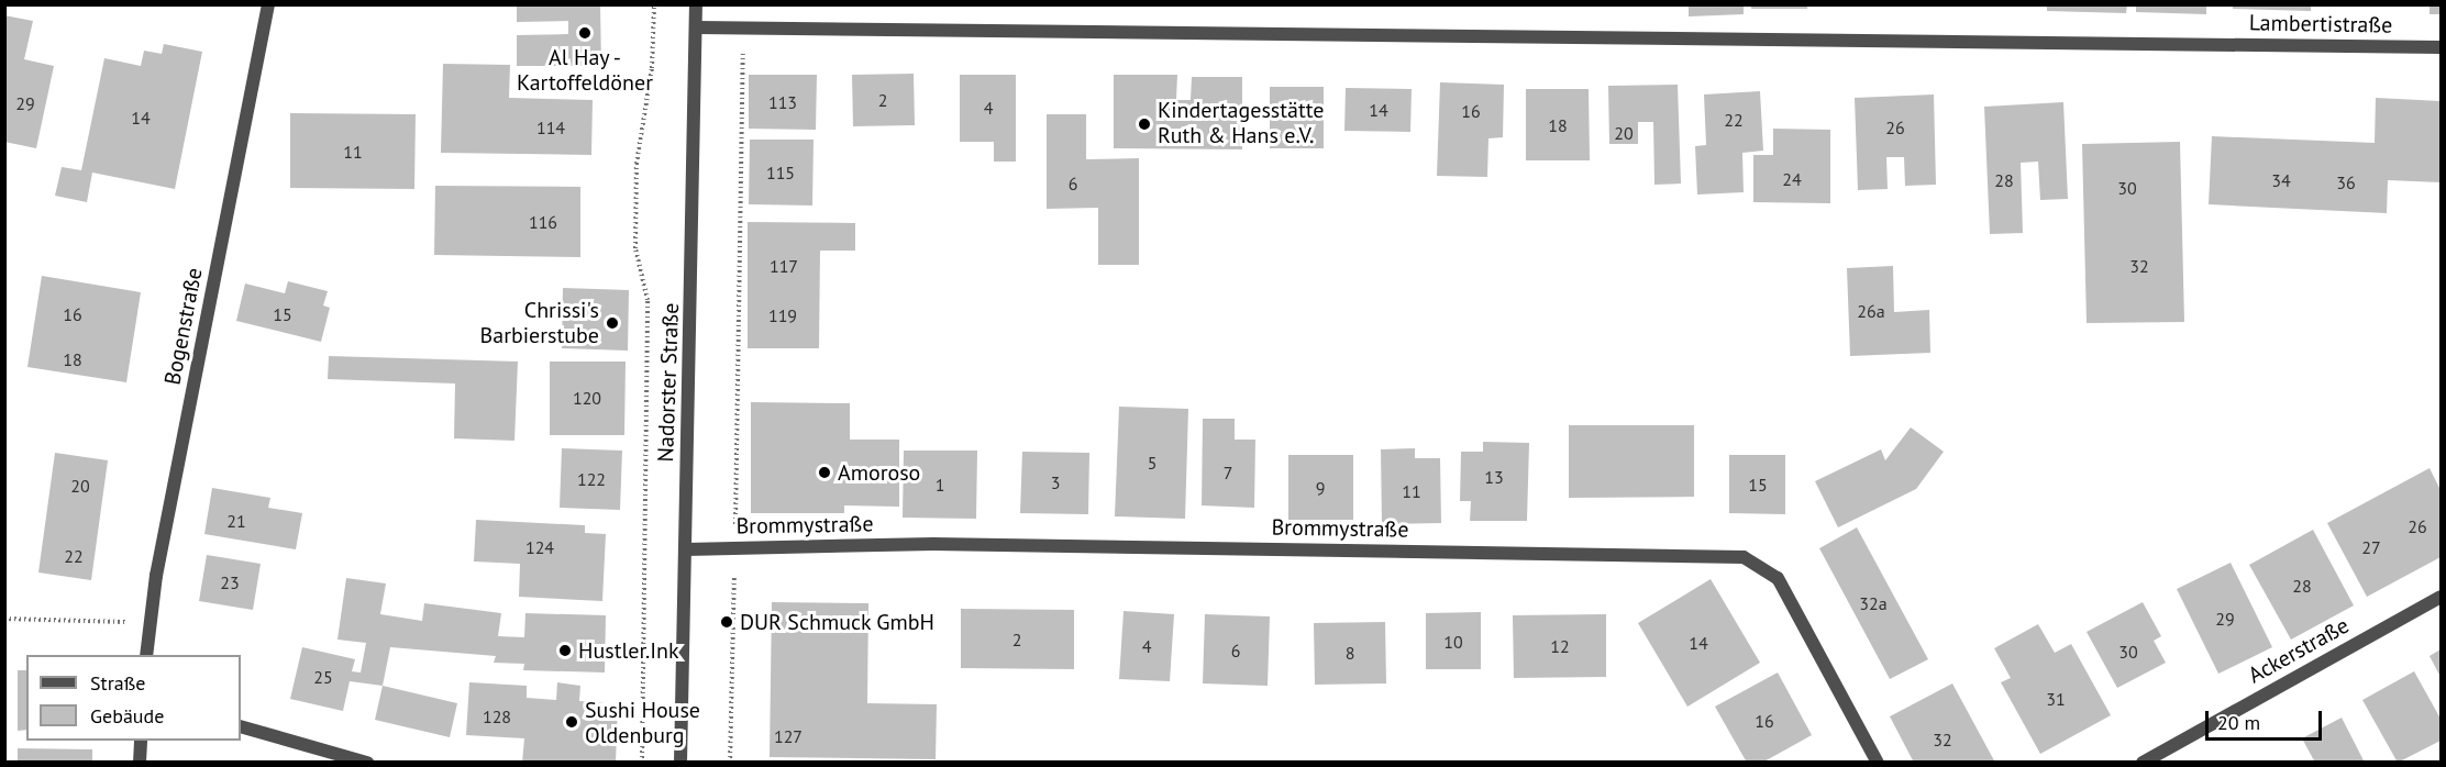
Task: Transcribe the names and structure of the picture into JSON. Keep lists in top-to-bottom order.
{
  "streets": {
    "street": [
      "Lambertistraße",
      "Bogenstraße",
      "Nadorster Straße",
      "Brommystraße",
      "Ackerstraße"
    ]
  },
  "crossings": [
    ["Lambertistraße", "Nadorster Straße"],
    ["Nadorster Straße", "Brommystraße"]
  ],
  "places": [
    "Al Hay - Kartoffeldöner",
    "Kindertagesstätte Ruth & Hans e.V.",
    "Chrissi's Barbierstube",
    "Amoroso",
    "DUR Schmuck GmbH",
    "Hustler.Ink",
    "Sushi House Oldenburg"
  ],
  "house_numbers": [
    "2",
    "113",
    "29",
    "4",
    "14",
    "16",
    "14",
    "22",
    "18",
    "114",
    "26",
    "20",
    "11",
    "115",
    "24",
    "28",
    "34",
    "36",
    "6",
    "30",
    "116",
    "117",
    "32",
    "26a",
    "16",
    "15",
    "119",
    "18",
    "120",
    "5",
    "7",
    "13",
    "122",
    "3",
    "1",
    "15",
    "20",
    "9",
    "11",
    "21",
    "26",
    "124",
    "27",
    "22",
    "23",
    "28",
    "32a",
    "29",
    "2",
    "10",
    "14",
    "4",
    "12",
    "6",
    "30",
    "8",
    "25",
    "31",
    "128",
    "16",
    "127",
    "32"
  ],
  "legend": ["Straße", "Gebäude"],
  "scale_bar": "20 m"
}
